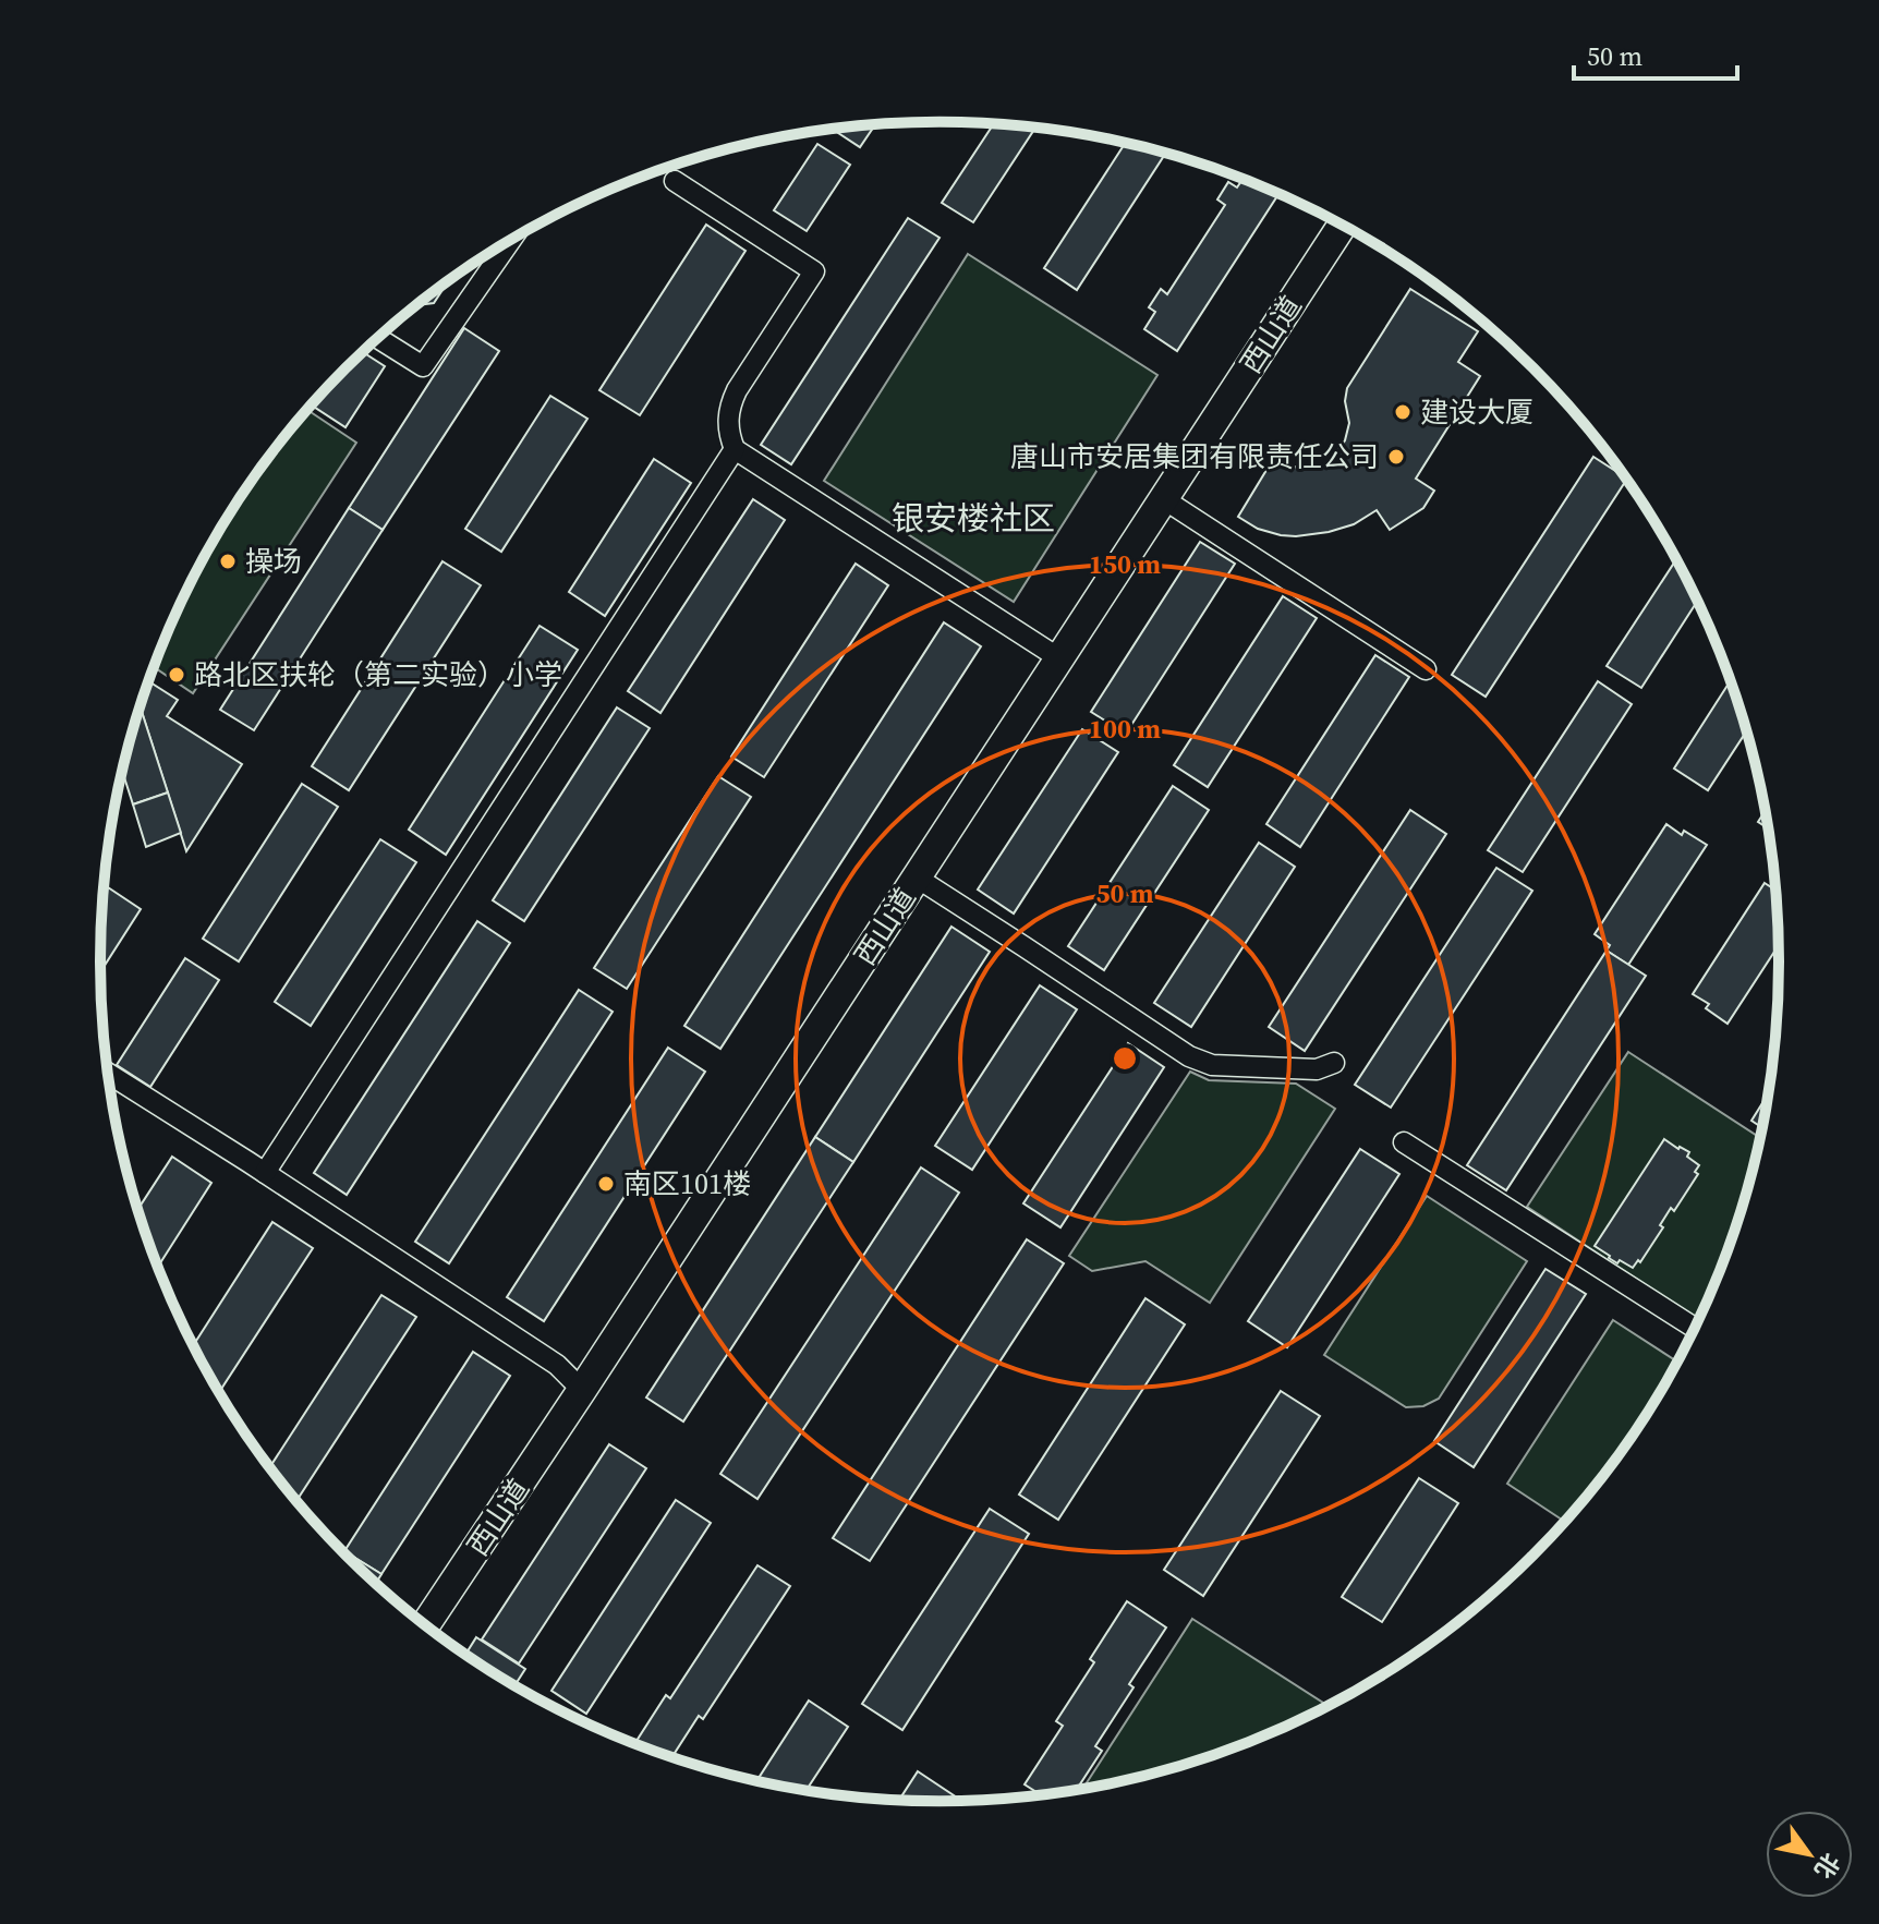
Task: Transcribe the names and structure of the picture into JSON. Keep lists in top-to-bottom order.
{
  "streets": {
    "street": ["西山道"]
  },
  "districts": ["银安楼社区"],
  "places": [
    "建设大厦",
    "唐山市安居集团有限责任公司",
    "操场",
    "路北区扶轮（第二实验）小学",
    "南区101楼"
  ],
  "scale_bar": "50 m",
  "north": "bottom right",
  "rings": ["150 m", "100 m", "50 m"]
}
